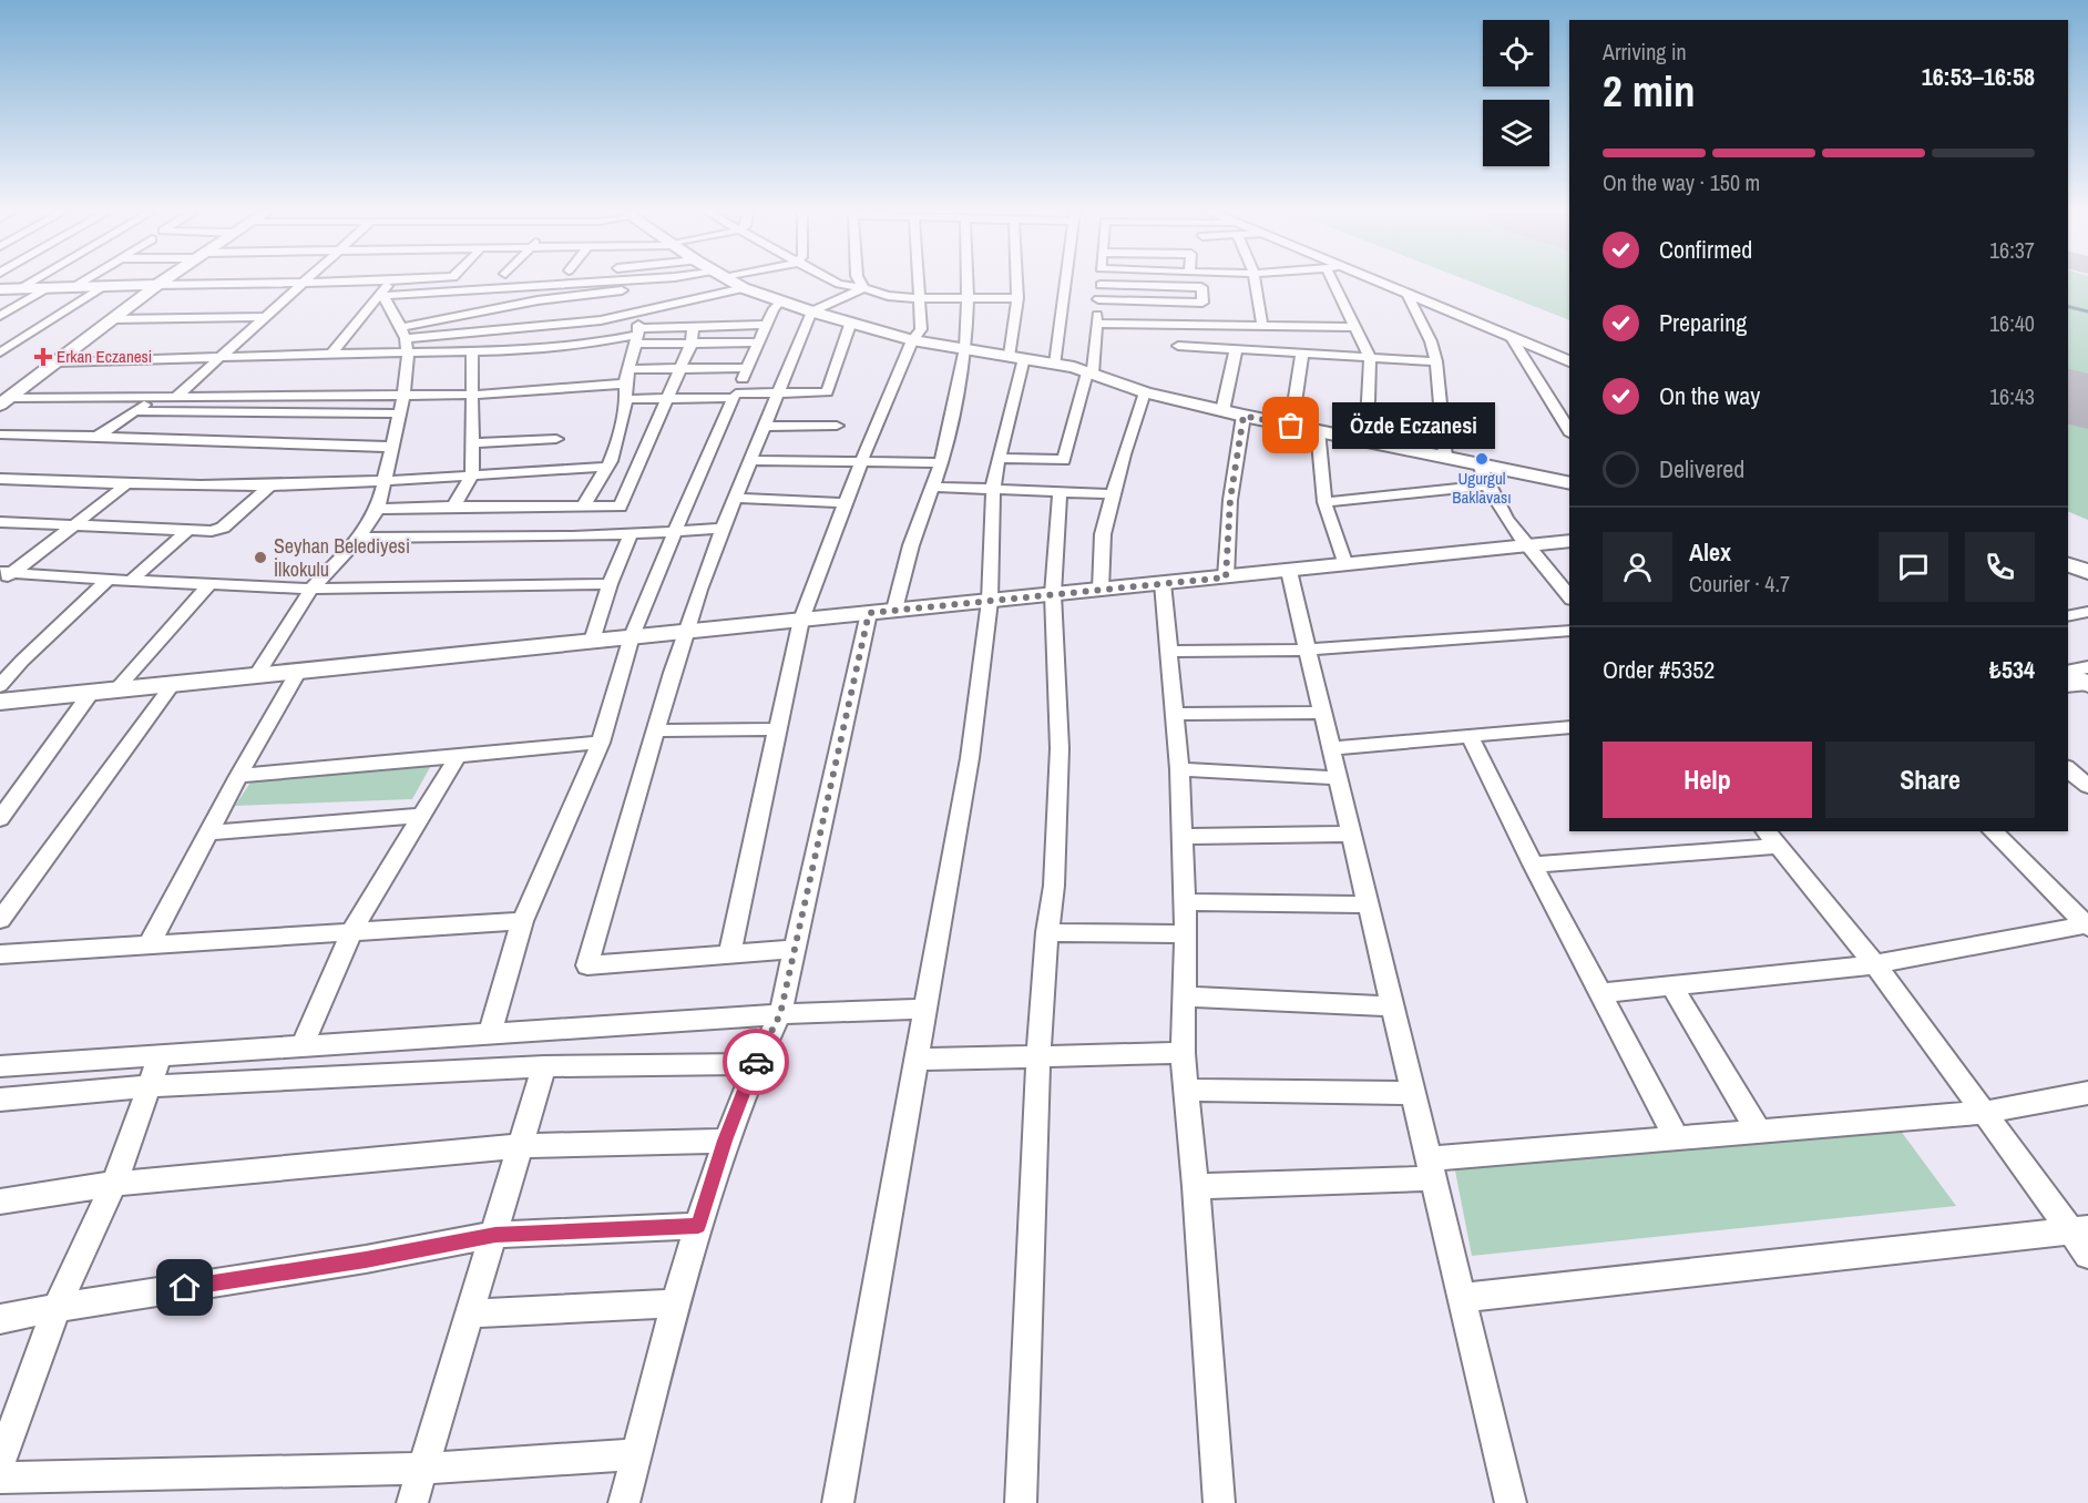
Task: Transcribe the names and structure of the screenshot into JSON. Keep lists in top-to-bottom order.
{
  "places": {
    "health": ["Erkan Eczanesi"],
    "other": ["Özde Eczanesi", "Ugurgul Baklavası", "Seyhan Belediyesi İlkokulu"]
  },
  "page": {
    "heading": ["2 min", "Arriving in", "16:53–16:58"],
    "panel": [
      "Alex",
      "Courier · 4.7",
      "Order #5352",
      "₺534"
    ],
    "bar": "On the way · 150 m",
    "list": [
      ["Confirmed", "16:37"],
      ["Preparing", "16:40"],
      ["On the way", "16:43"],
      "Delivered"
    ],
    "bubble": "Özde Eczanesi",
    "buttons": ["Help", "Share"]
  }
}
